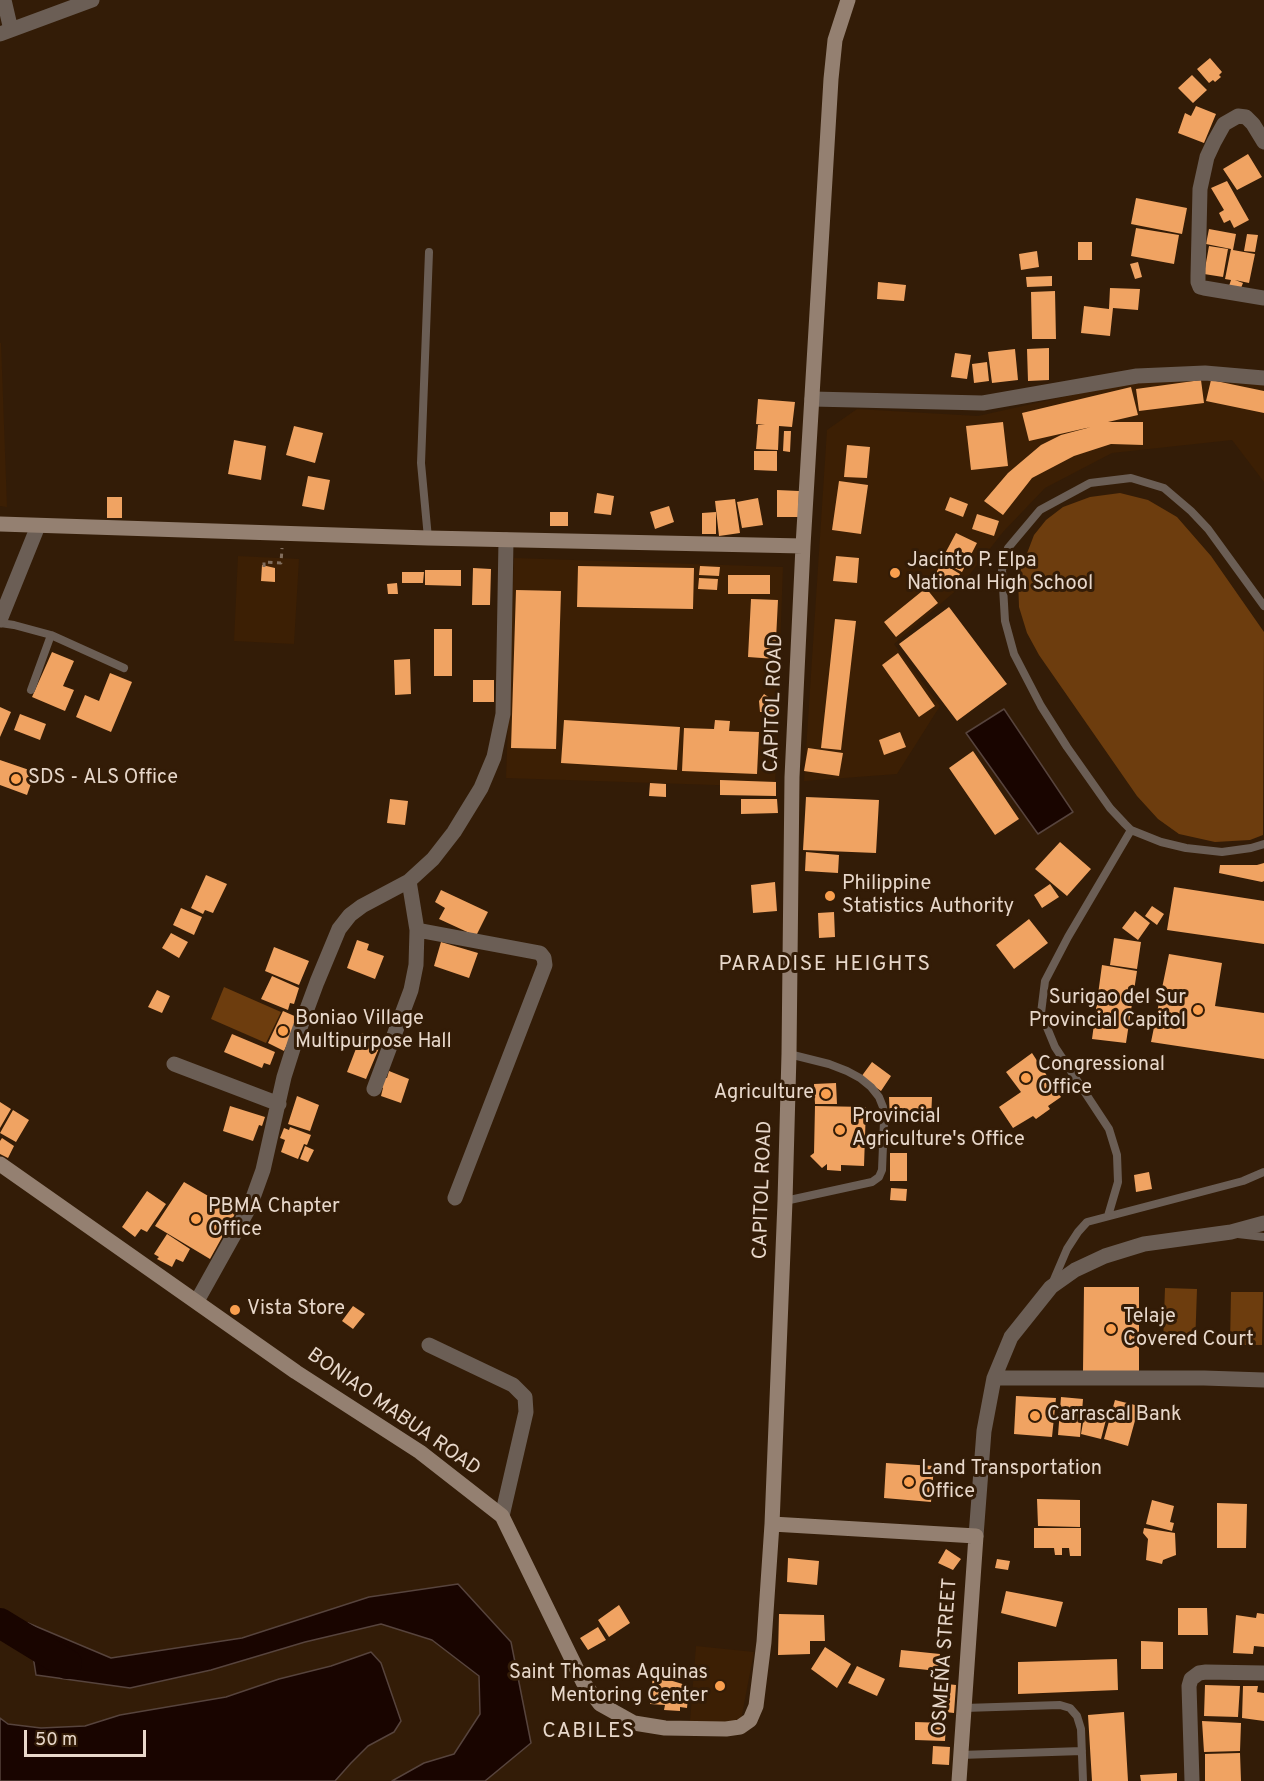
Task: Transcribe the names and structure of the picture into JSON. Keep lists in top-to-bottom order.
{
  "streets": {
    "main road": ["CAPITOL ROAD", "BONIAO MABUA ROAD", "OSMEÑA STREET"]
  },
  "crossings": [
    ["CAPITOL ROAD", "BONIAO MABUA ROAD"]
  ],
  "districts": ["PARADISE HEIGHTS", "CABILES"],
  "places": [
    "Jacinto P. Elpa National High School",
    "SDS - ALS Office",
    "Philippine Statistics Authority",
    "Surigao del Sur Provincial Capitol",
    "Boniao Village Multipurpose Hall",
    "Congressional Office",
    "Agriculture",
    "Provincial Agriculture's Office",
    "PBMA Chapter Office",
    "Vista Store",
    "Telaje Covered Court",
    "Carrascal Bank",
    "Land Transportation Office",
    "Saint Thomas Aquinas Mentoring Center"
  ],
  "scale_bar": "50 m"
}
